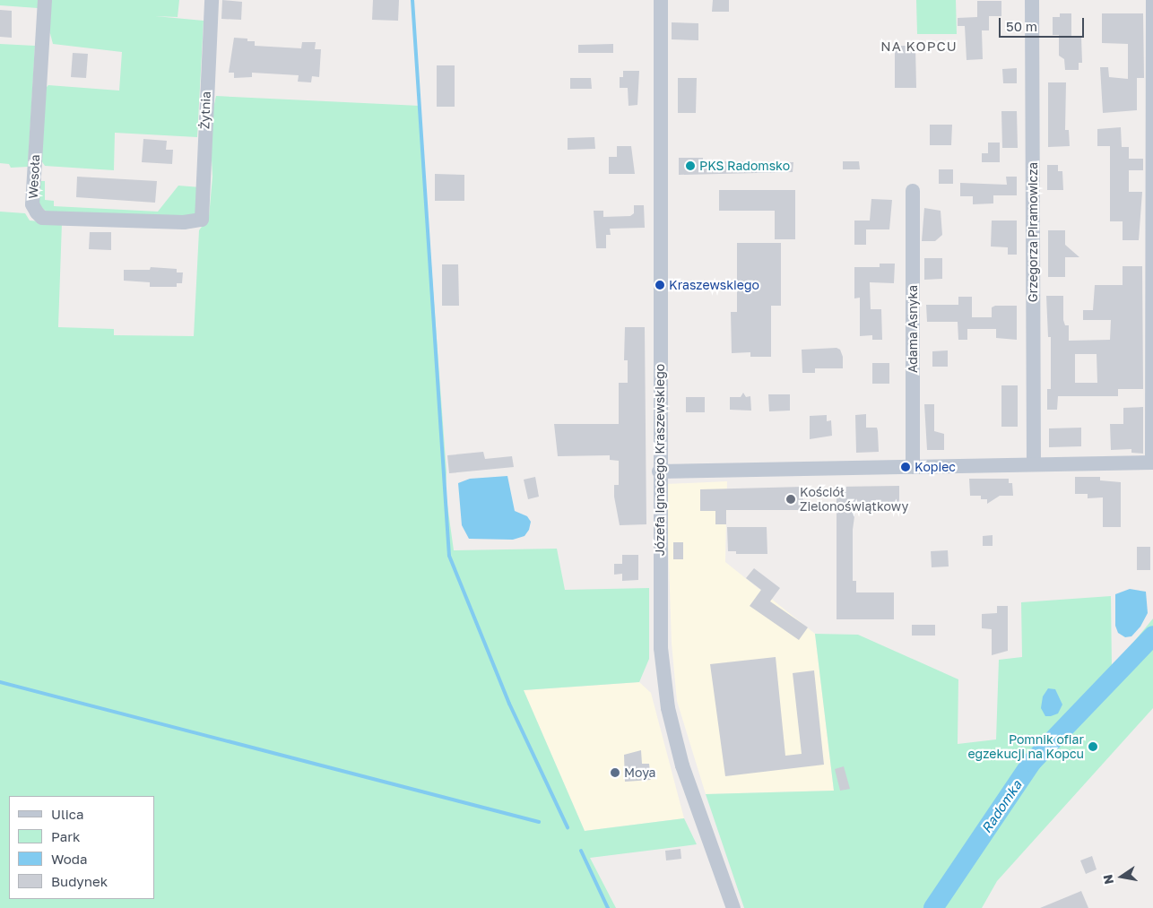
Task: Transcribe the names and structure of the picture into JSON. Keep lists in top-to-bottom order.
{
  "streets": {
    "street": [
      "Żytnia",
      "Wesoła",
      "Grzegorza Piramowicza",
      "Adama Asnyka",
      "Józefa Ignacego Kraszewskiego"
    ]
  },
  "crossings": [
    ["Żytnia", "Wesoła"]
  ],
  "districts": ["NA KOPCU"],
  "water": ["Radomka"],
  "places": [
    "PKS Radomsko",
    "Kraszewskiego",
    "Kopiec",
    "Kościół Zielonoświątkowy",
    "Pomnik ofiar egzekucji na Kopcu",
    "Moya"
  ],
  "legend": [
    "Ulica",
    "Park",
    "Woda",
    "Budynek"
  ],
  "scale_bar": "50 m",
  "north": "left"
}
